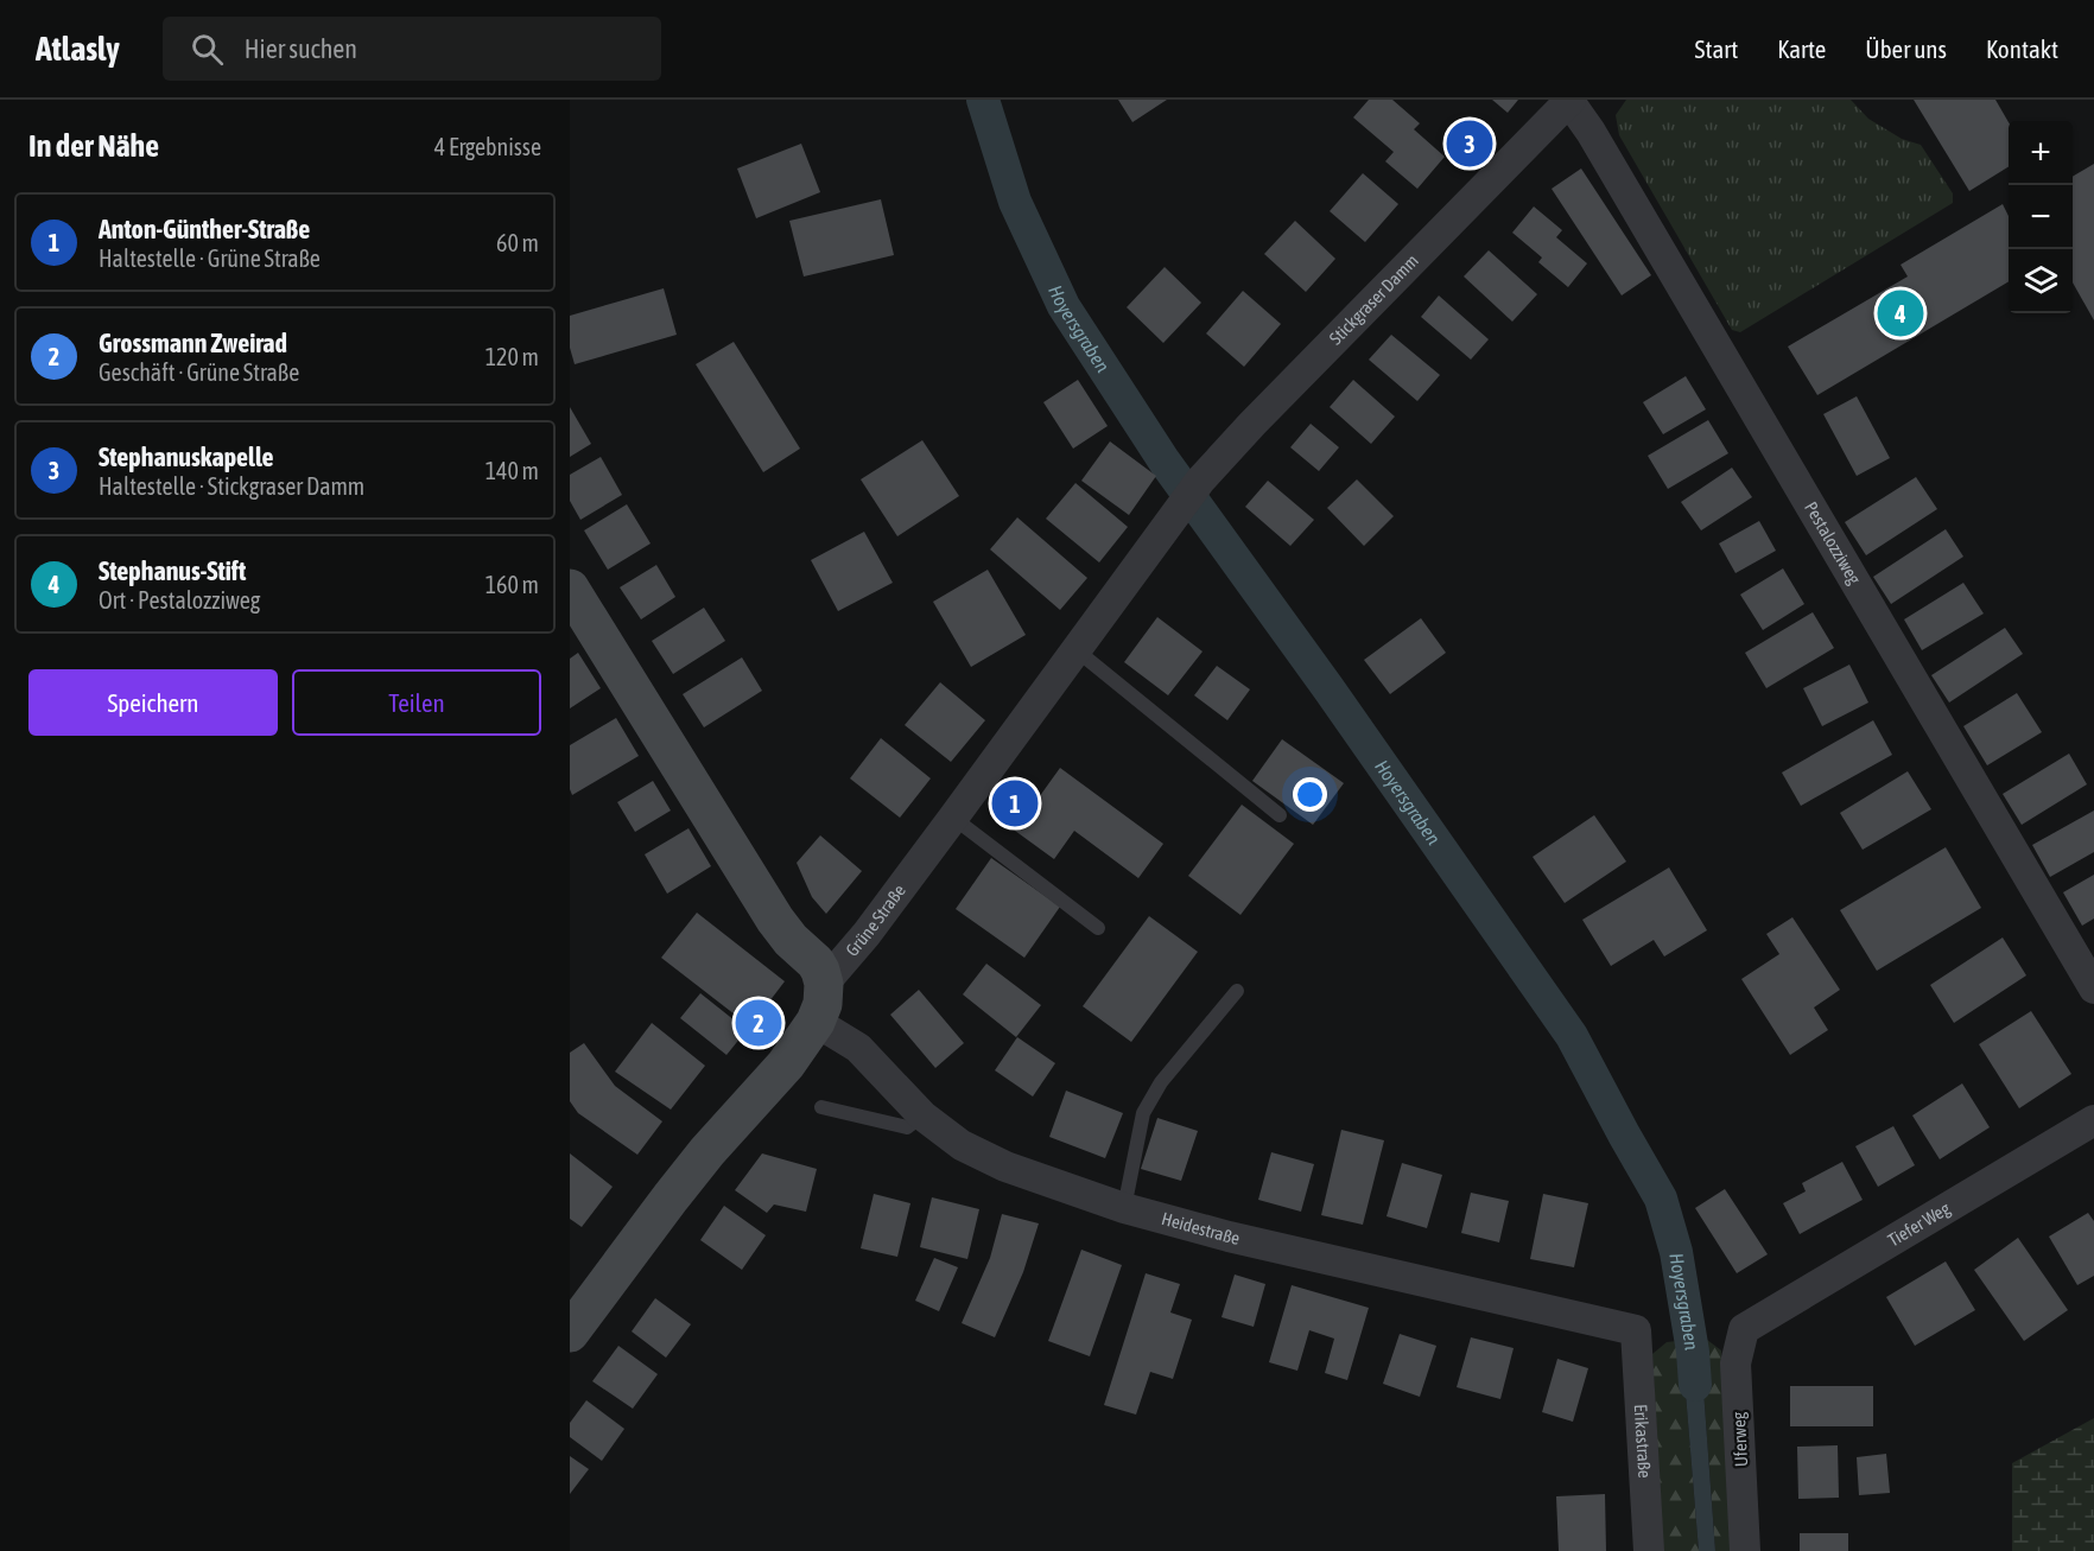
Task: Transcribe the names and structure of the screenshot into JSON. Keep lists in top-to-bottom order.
{
  "streets": {
    "main road": ["Grüne Straße"],
    "street": [
      "Stickgraser Damm",
      "Pestalozziweg",
      "Tiefer Weg",
      "Heidestraße",
      "Uferweg",
      "Erikastraße"
    ]
  },
  "crossings": [
    ["Stickgraser Damm", "Pestalozziweg"],
    ["Stickgraser Damm", "Grüne Straße"],
    ["Grüne Straße", "Heidestraße"],
    ["Tiefer Weg", "Uferweg"],
    ["Heidestraße", "Erikastraße"]
  ],
  "water": ["Hoyersgraben"],
  "page": {
    "header": "Atlasly",
    "search": "Hier suchen",
    "nav": [
      "Start",
      "Karte",
      "Über uns",
      "Kontakt"
    ],
    "heading": ["In der Nähe", "4 Ergebnisse"],
    "pins": [
      "3",
      "4",
      "1",
      "2"
    ],
    "map_buttons": ["+", "−"],
    "list": [
      {
        "mark": "1",
        "name": "Anton-Günther-Straße",
        "note": "Haltestelle · Grüne Straße",
        "value": "60 m"
      },
      {
        "mark": "2",
        "name": "Grossmann Zweirad",
        "note": "Geschäft · Grüne Straße",
        "value": "120 m"
      },
      {
        "mark": "3",
        "name": "Stephanuskapelle",
        "note": "Haltestelle · Stickgraser Damm",
        "value": "140 m"
      },
      {
        "mark": "4",
        "name": "Stephanus-Stift",
        "note": "Ort · Pestalozziweg",
        "value": "160 m"
      }
    ],
    "buttons": ["Speichern", "Teilen"]
  }
}
